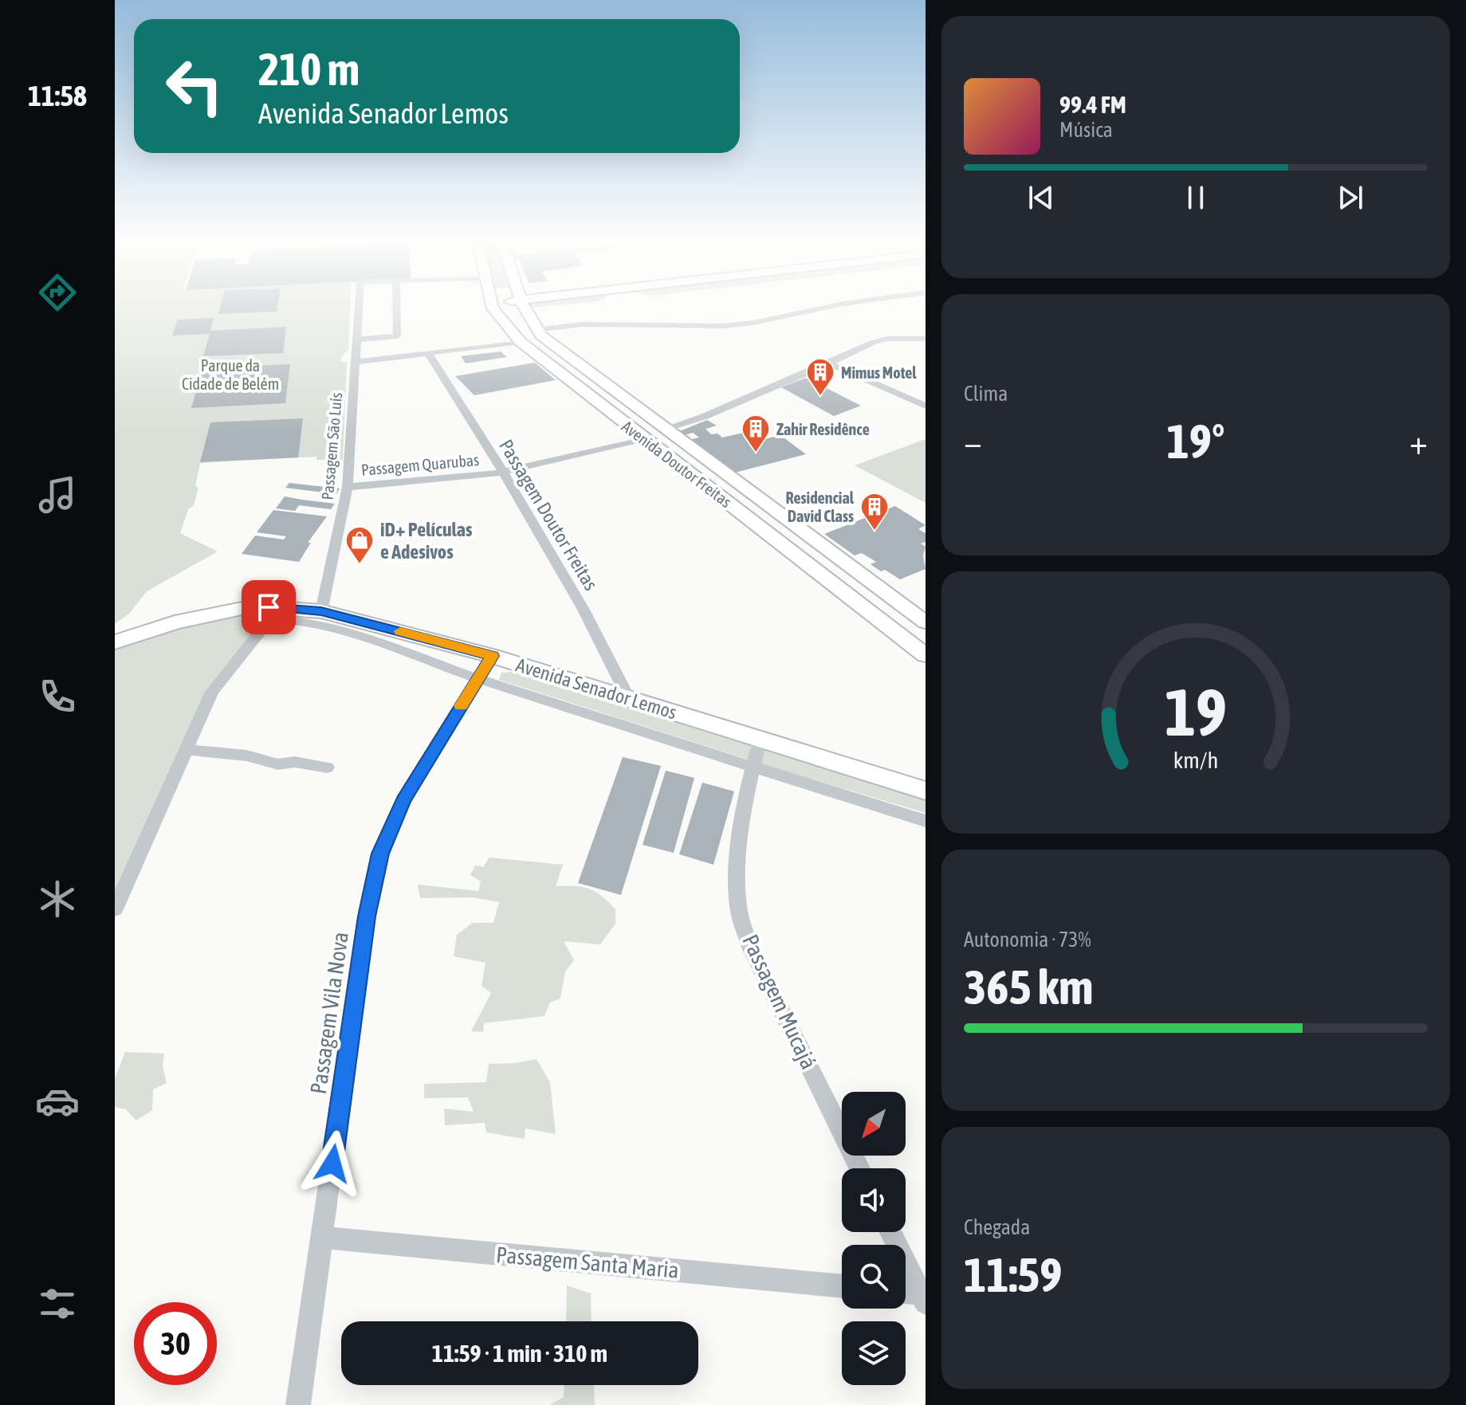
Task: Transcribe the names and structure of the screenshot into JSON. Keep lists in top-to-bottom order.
{
  "streets": {
    "main road": ["Avenida Doutor Freitas", "Avenida Senador Lemos"],
    "street": [
      "Passagem São Luís",
      "Passagem Quarubas",
      "Passagem Doutor Freitas",
      "Passagem Mucajá",
      "Passagem Vila Nova",
      "Passagem Santa Maria"
    ]
  },
  "crossings": [
    ["Passagem São Luís", "Passagem Quarubas"],
    ["Passagem São Luís", "Avenida Senador Lemos"],
    ["Avenida Doutor Freitas", "Passagem Quarubas"],
    ["Passagem Quarubas", "Passagem Doutor Freitas"],
    ["Passagem Doutor Freitas", "Avenida Senador Lemos"],
    ["Avenida Senador Lemos", "Passagem Mucajá"],
    ["Avenida Senador Lemos", "Passagem Vila Nova"],
    ["Passagem Vila Nova", "Passagem Santa Maria"]
  ],
  "parks": ["Parque da Cidade de Belém"],
  "places": {
    "building": ["Mimus Motel", "Zahir Residênce", "Residencial David Class"],
    "shop": ["iD+ Películas e Adesivos"]
  },
  "north": "bottom left",
  "page": {
    "tabs": "11:58",
    "turn": ["210 m", "Avenida Senador Lemos"],
    "song": ["99.4 FM", "Música"],
    "tile": [
      "Clima",
      ["Autonomia · 73%", "365 km"],
      ["Chegada", "11:59"]
    ],
    "heat": ["−", "19°", "+"],
    "limit": "30",
    "trip": "11:59 · 1 min · 310 m",
    "gauge": ["19", "km/h"]
  }
}
